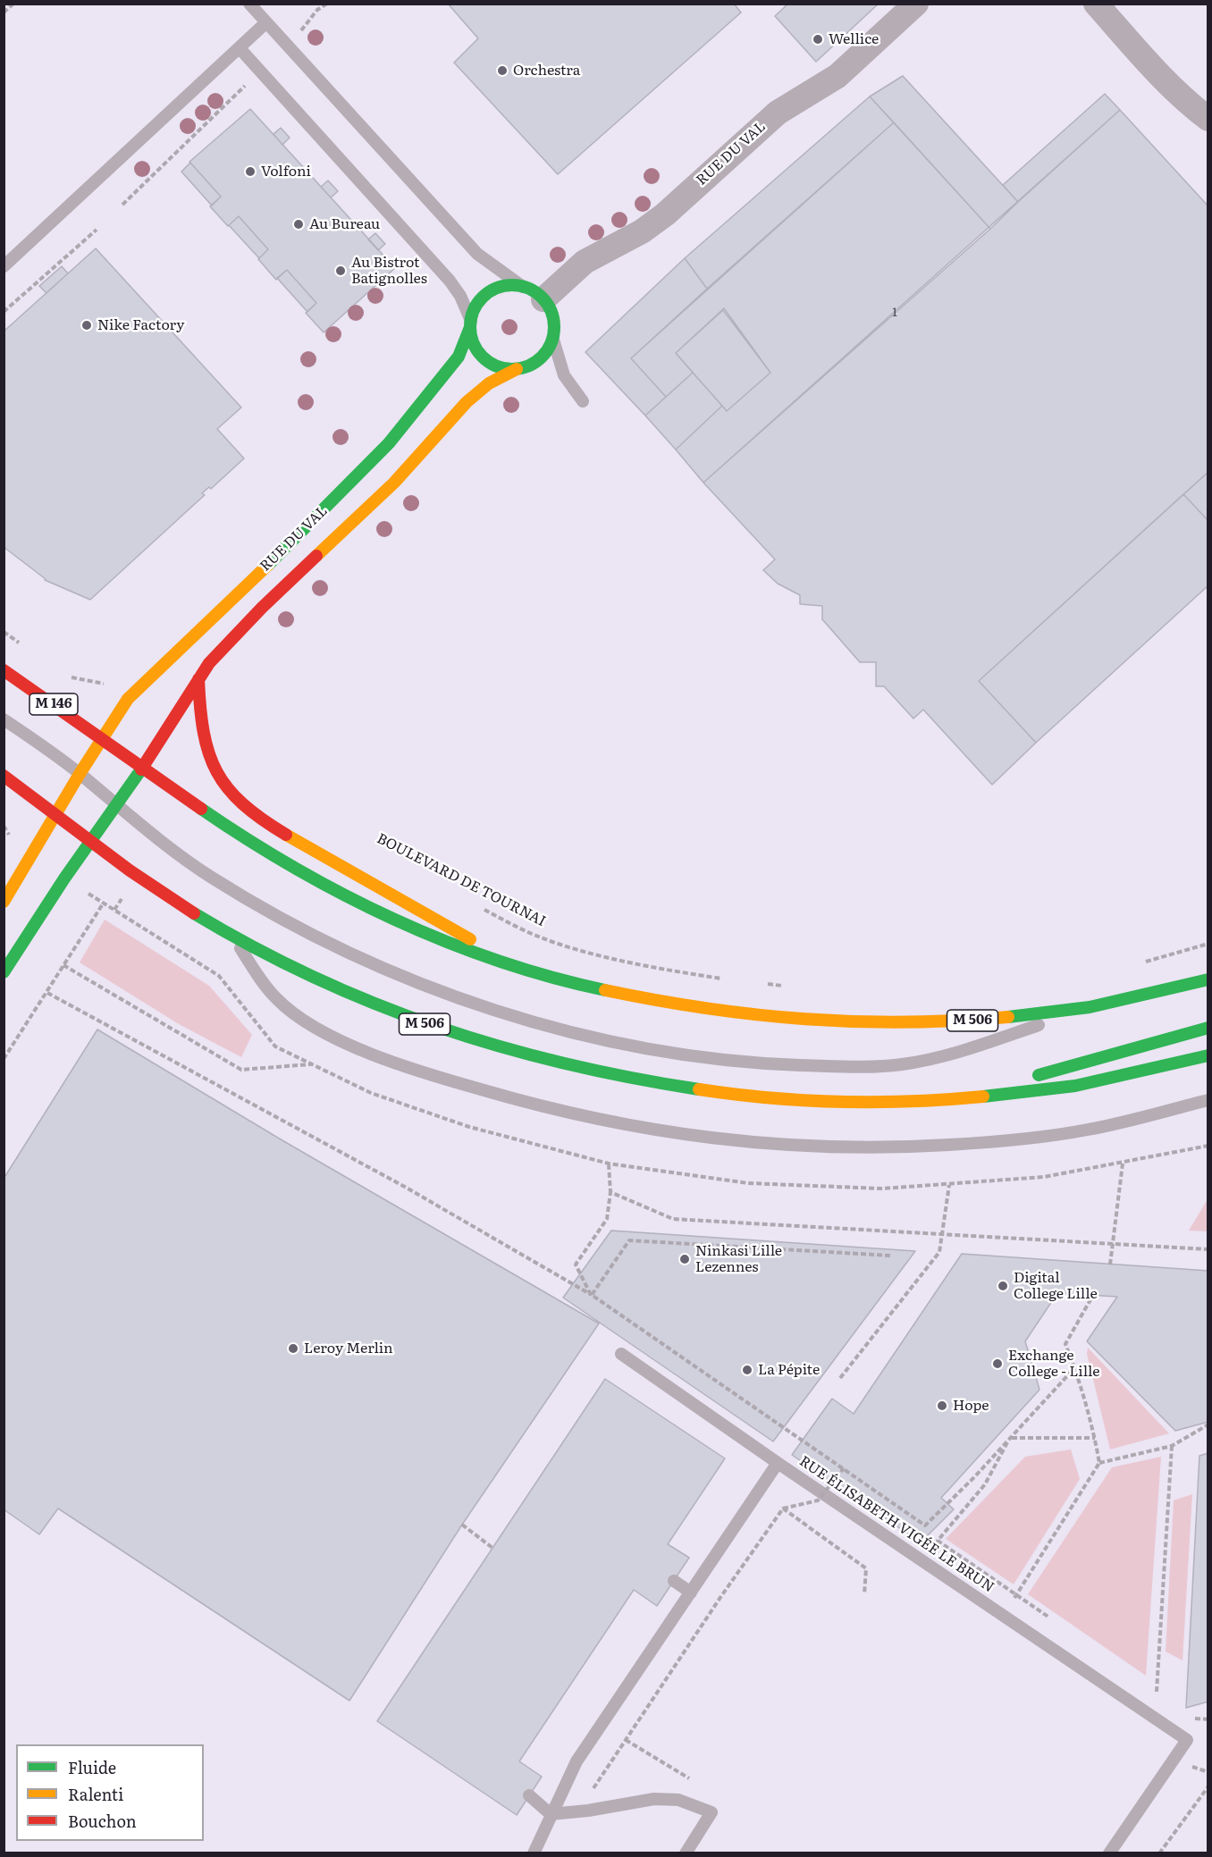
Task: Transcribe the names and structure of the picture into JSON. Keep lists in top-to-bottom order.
{
  "streets": {
    "main road": ["RUE DU VAL", "M 146", "M 506"],
    "lane": ["RUE ÉLISABETH VIGÉE LE BRUN"],
    "path": ["BOULEVARD DE TOURNAI"]
  },
  "crossings": [
    ["RUE DU VAL", "M 146"],
    ["RUE DU VAL", "M 506"],
    ["M 146", "M 506"]
  ],
  "places": [
    "Wellice",
    "Orchestra",
    "Volfoni",
    "Au Bureau",
    "Au Bistrot Batignolles",
    "Nike Factory",
    "Ninkasi Lille Lezennes",
    "Digital College Lille",
    "Leroy Merlin",
    "Exchange College - Lille",
    "La Pépite",
    "Hope"
  ],
  "house_numbers": ["1"],
  "legend": ["Fluide", "Ralenti", "Bouchon"]
}
